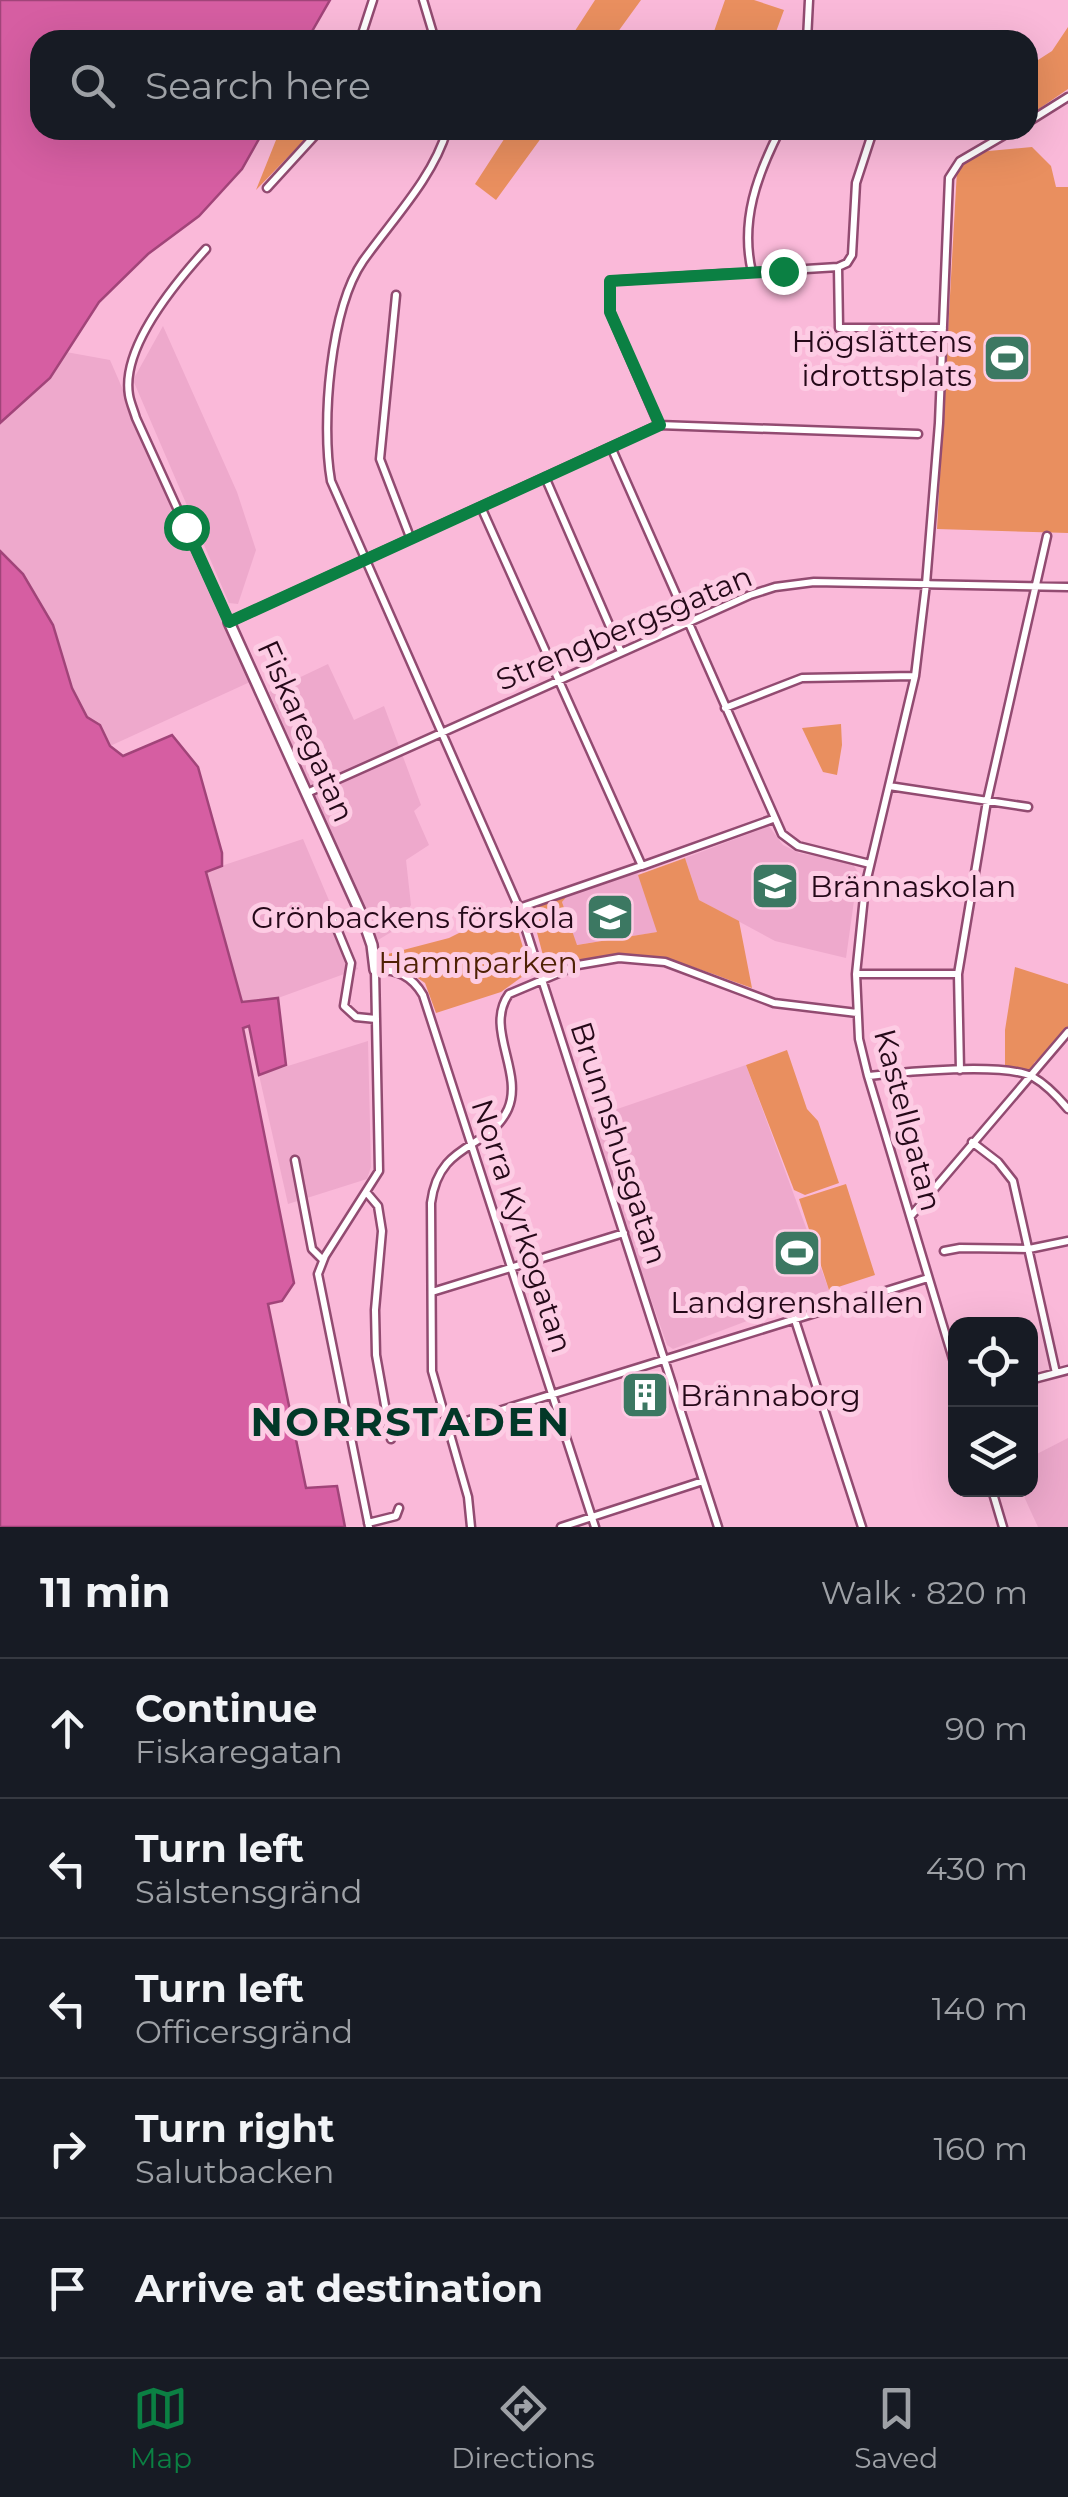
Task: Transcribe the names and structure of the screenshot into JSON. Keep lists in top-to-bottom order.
{
  "streets": {
    "street": [
      "Strengbergsgatan",
      "Fiskaregatan",
      "Kastellgatan",
      "Brunnshusgatan",
      "Norra Kyrkogatan"
    ]
  },
  "crossings": [
    ["Strengbergsgatan", "Fiskaregatan"],
    ["Strengbergsgatan", "Kastellgatan"],
    ["Strengbergsgatan", "Brunnshusgatan"],
    ["Fiskaregatan", "Norra Kyrkogatan"]
  ],
  "districts": ["NORRSTADEN"],
  "parks": ["Hamnparken"],
  "places": {
    "sports": ["Högslättens idrottsplats", "Landgrenshallen"],
    "school or university": ["Brännaskolan", "Grönbackens förskola"],
    "building": ["Brännaborg"]
  },
  "page": {
    "search": "Search here",
    "heading": ["11 min", "Walk · 820 m"],
    "list": [
      ["Continue", "Fiskaregatan", "90 m"],
      ["Turn left", "Sälstensgränd", "430 m"],
      ["Turn left", "Officersgränd", "140 m"],
      ["Turn right", "Salutbacken", "160 m"],
      "Arrive at destination"
    ],
    "nav": ["Map", "Directions", "Saved"]
  }
}
